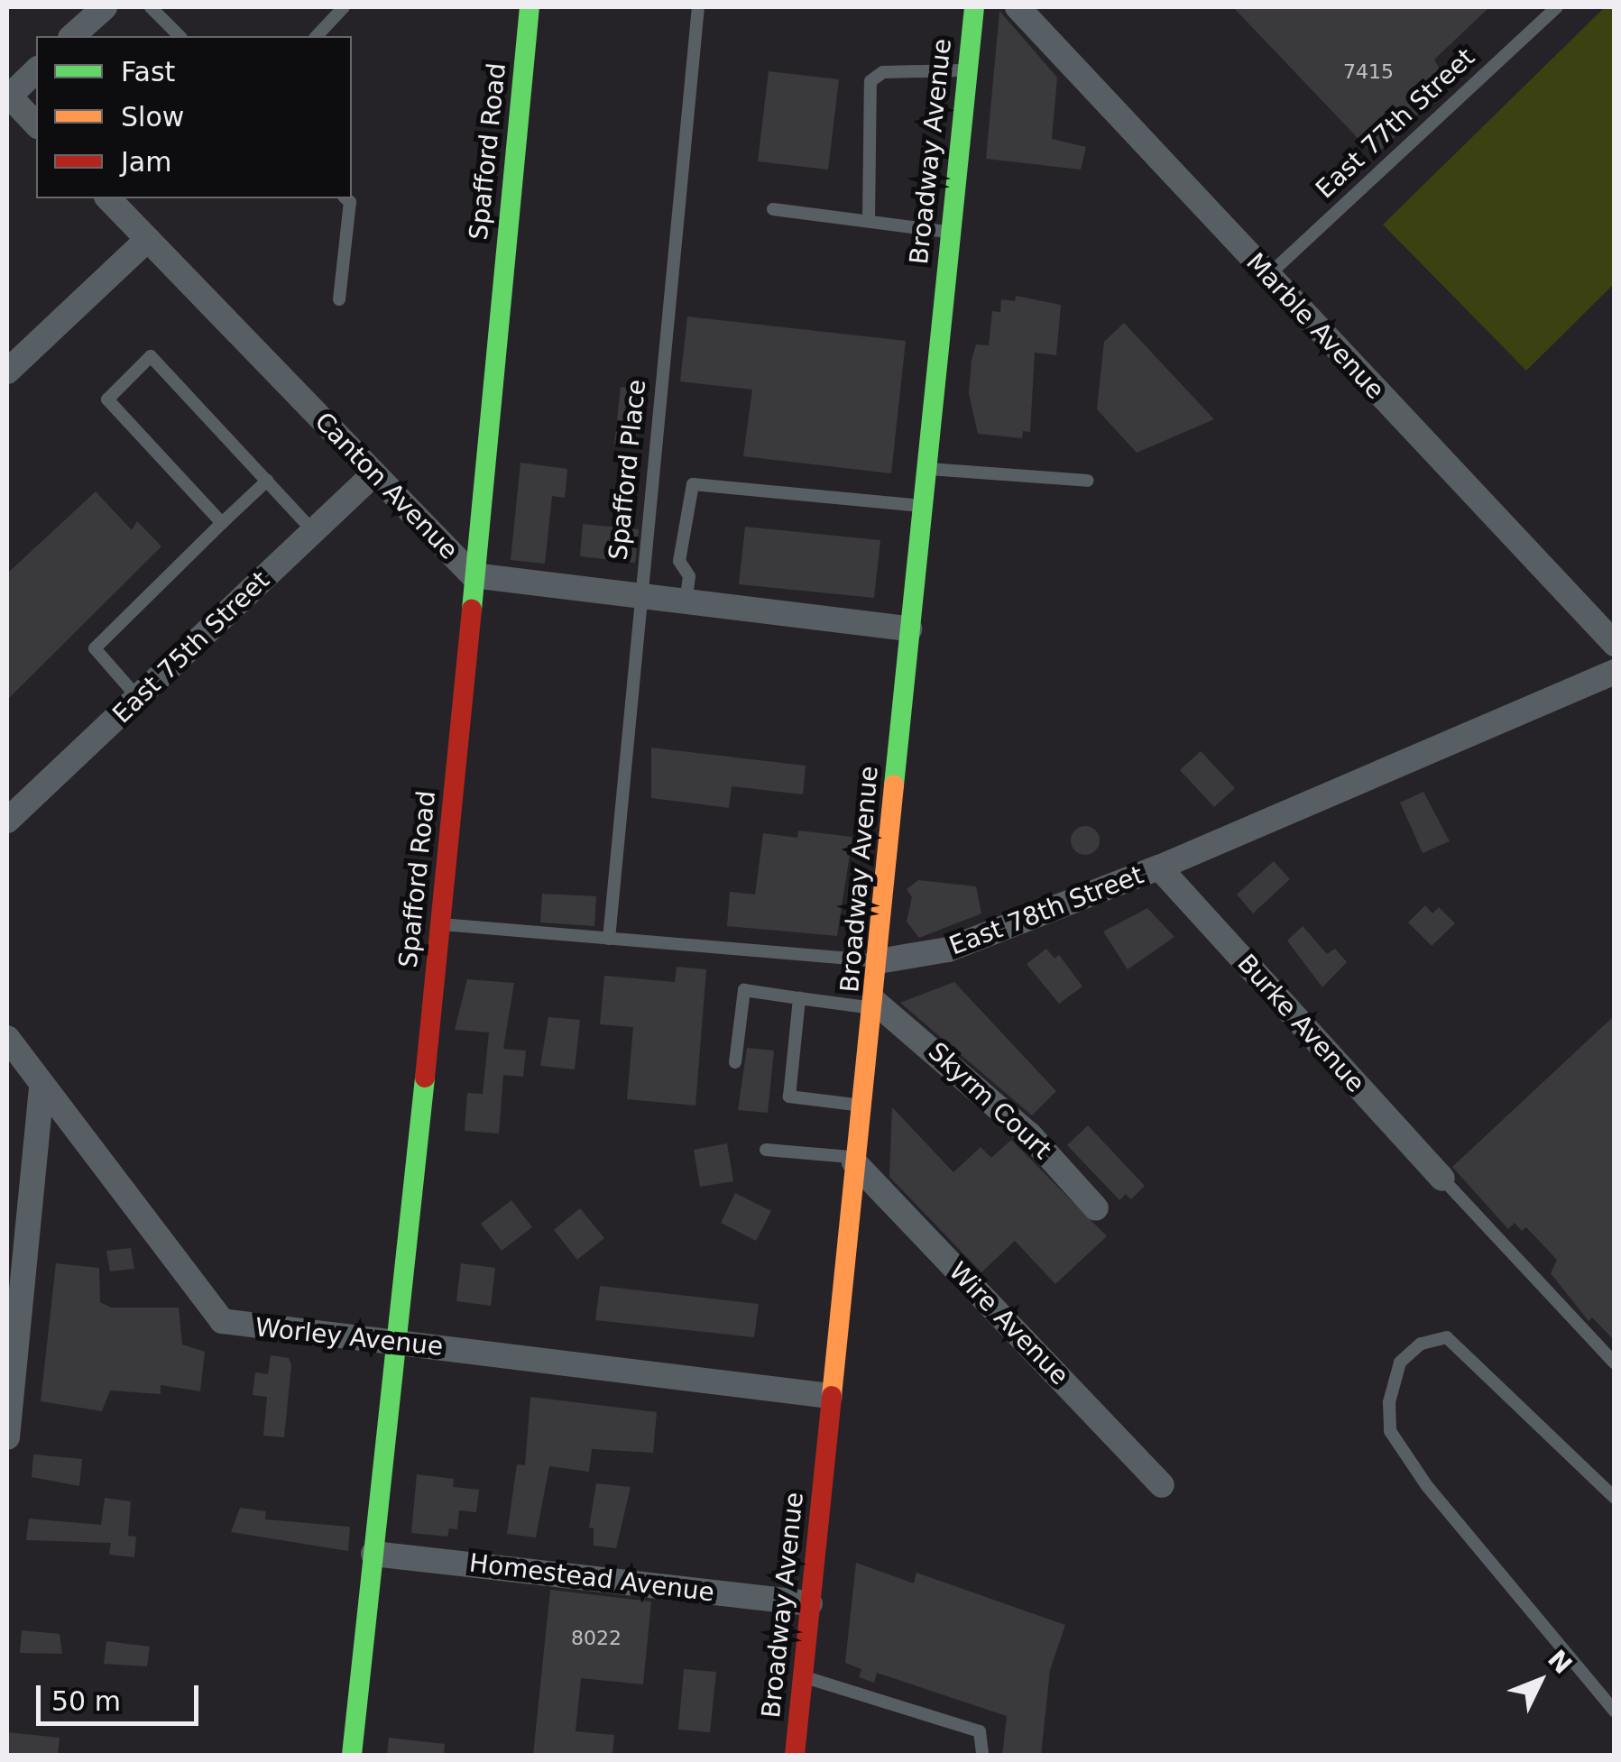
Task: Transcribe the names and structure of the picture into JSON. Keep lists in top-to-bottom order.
{
  "streets": {
    "main road": ["Spafford Road", "Broadway Avenue"],
    "street": [
      "Marble Avenue",
      "Canton Avenue",
      "East 75th Street",
      "East 78th Street",
      "Burke Avenue",
      "Skyrm Court",
      "Wire Avenue",
      "Worley Avenue",
      "Homestead Avenue"
    ],
    "lane": ["East 77th Street", "Spafford Place"]
  },
  "crossings": [
    ["East 77th Street", "Marble Avenue"],
    ["Spafford Road", "Canton Avenue"],
    ["Spafford Road", "East 78th Street"],
    ["Spafford Road", "Worley Avenue"],
    ["Spafford Road", "Homestead Avenue"],
    ["Broadway Avenue", "Canton Avenue"],
    ["Broadway Avenue", "East 78th Street"],
    ["Broadway Avenue", "Skyrm Court"],
    ["Broadway Avenue", "Wire Avenue"],
    ["Broadway Avenue", "Worley Avenue"],
    ["Broadway Avenue", "Homestead Avenue"],
    ["Spafford Place", "Canton Avenue"],
    ["Spafford Place", "East 78th Street"],
    ["Canton Avenue", "East 75th Street"],
    ["East 78th Street", "Burke Avenue"]
  ],
  "house_numbers": ["7415", "8022"],
  "legend": ["Fast", "Slow", "Jam"],
  "scale_bar": "50 m",
  "north": "top right"
}
